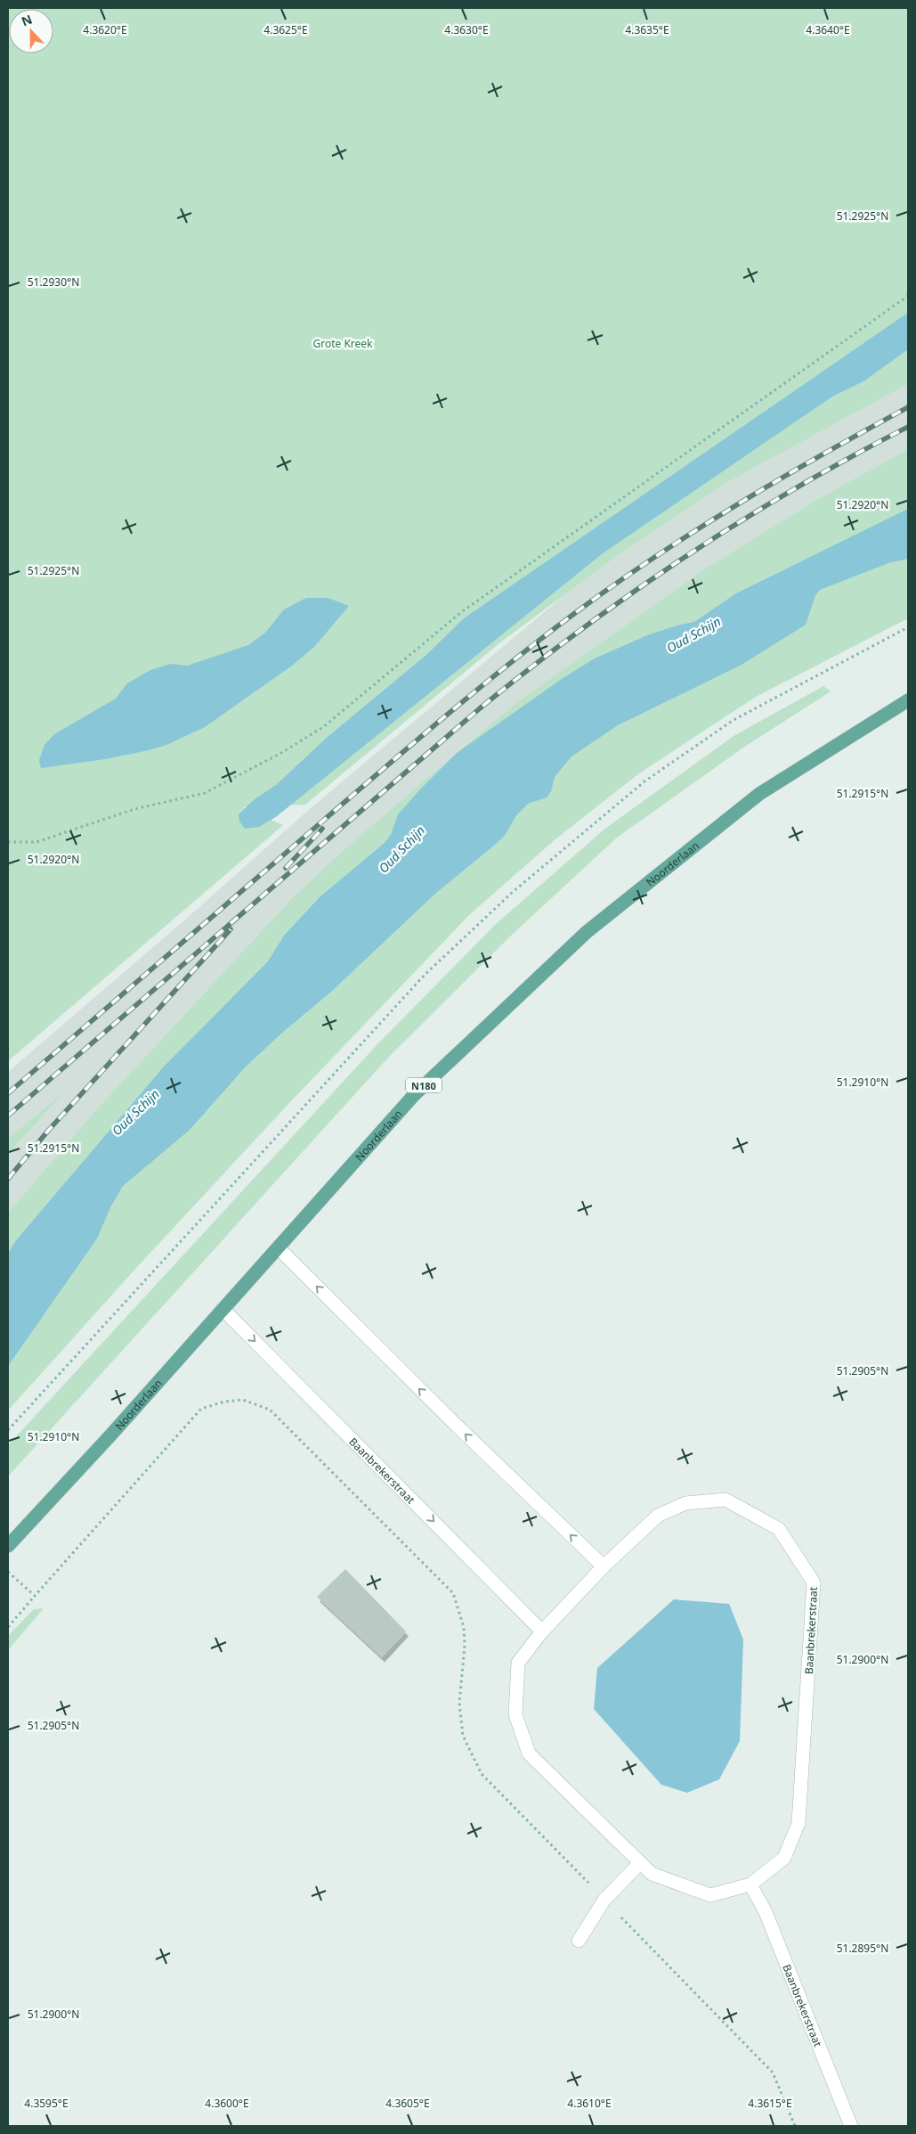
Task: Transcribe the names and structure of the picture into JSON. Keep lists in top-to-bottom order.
{
  "streets": {
    "main road": ["Noorderlaan", "N180"],
    "lane": ["Baanbrekerstraat"]
  },
  "crossings": [
    ["Noorderlaan", "Baanbrekerstraat"]
  ],
  "water": ["Oud Schijn"],
  "parks": ["Grote Kreek"],
  "north": "top",
  "coordinates": [
    "4.3620°E",
    "4.3625°E",
    "4.3630°E",
    "4.3635°E",
    "4.3640°E",
    "51.2925°N",
    "51.2930°N",
    "51.2920°N",
    "51.2915°N",
    "51.2910°N",
    "51.2905°N",
    "51.2900°N",
    "51.2895°N",
    "4.3595°E",
    "4.3600°E",
    "4.3605°E",
    "4.3610°E",
    "4.3615°E"
  ]
}
